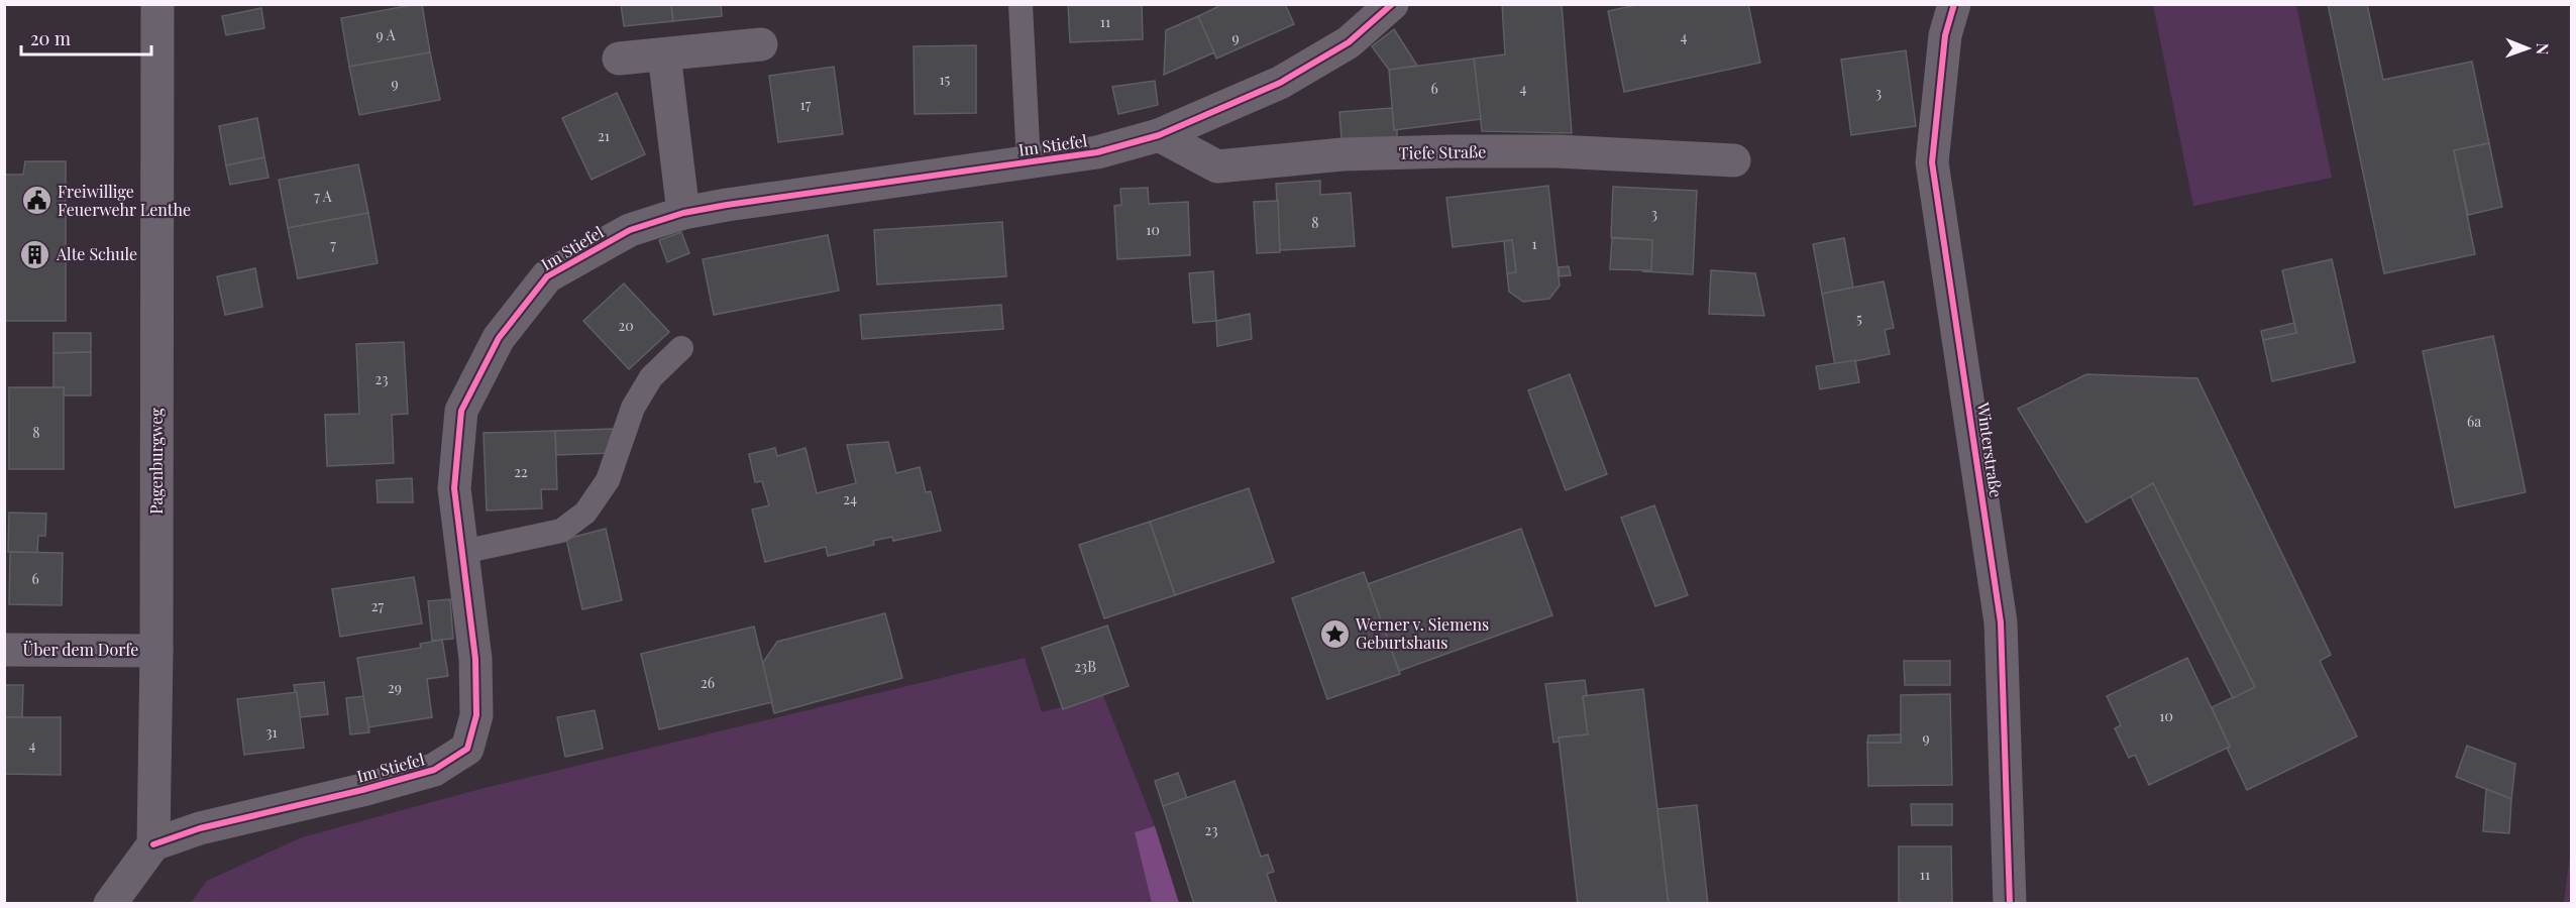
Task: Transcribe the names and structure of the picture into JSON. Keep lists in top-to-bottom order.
{
  "streets": {
    "street": [
      "Im Stiefel",
      "Tiefe Straße",
      "Winterstraße",
      "Pagenburgweg",
      "Über dem Dorfe"
    ]
  },
  "crossings": [
    ["Im Stiefel", "Tiefe Straße"],
    ["Im Stiefel", "Pagenburgweg"],
    ["Pagenburgweg", "Über dem Dorfe"]
  ],
  "places": {
    "public building": ["Freiwillige Feuerwehr Lenthe"],
    "building": ["Alte Schule"],
    "place": ["Werner v. Siemens Geburtshaus"]
  },
  "house_numbers": [
    "11",
    "9 A",
    "4",
    "9",
    "15",
    "9",
    "6",
    "4",
    "3",
    "17",
    "21",
    "7 A",
    "3",
    "8",
    "10",
    "1",
    "7",
    "5",
    "20",
    "23",
    "6a",
    "8",
    "22",
    "24",
    "6",
    "27",
    "23B",
    "26",
    "29",
    "10",
    "31",
    "9",
    "4",
    "23",
    "11"
  ],
  "scale_bar": "20 m",
  "north": "right"
}
